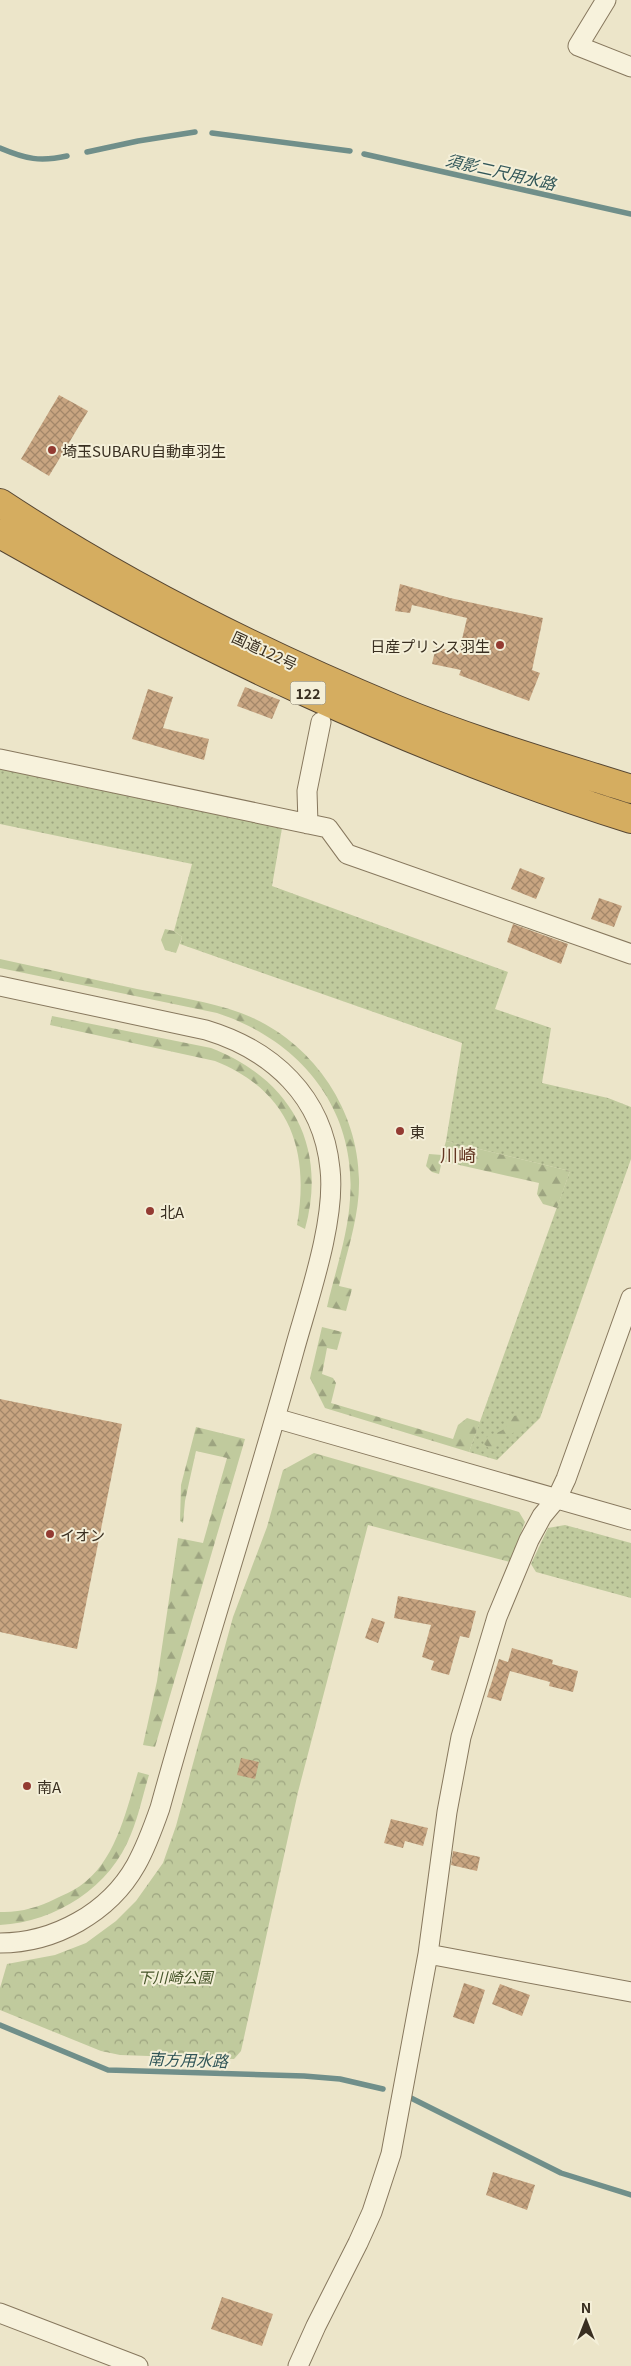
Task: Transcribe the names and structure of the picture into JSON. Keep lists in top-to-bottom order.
{
  "streets": {
    "highway": ["国道122号", "122"]
  },
  "districts": ["川崎"],
  "water": ["須影二尺用水路", "南方用水路"],
  "parks": ["下川崎公園"],
  "places": [
    "埼玉SUBARU自動車羽生",
    "日産プリンス羽生",
    "東",
    "北A",
    "イオン",
    "南A"
  ],
  "north": "top"
}
